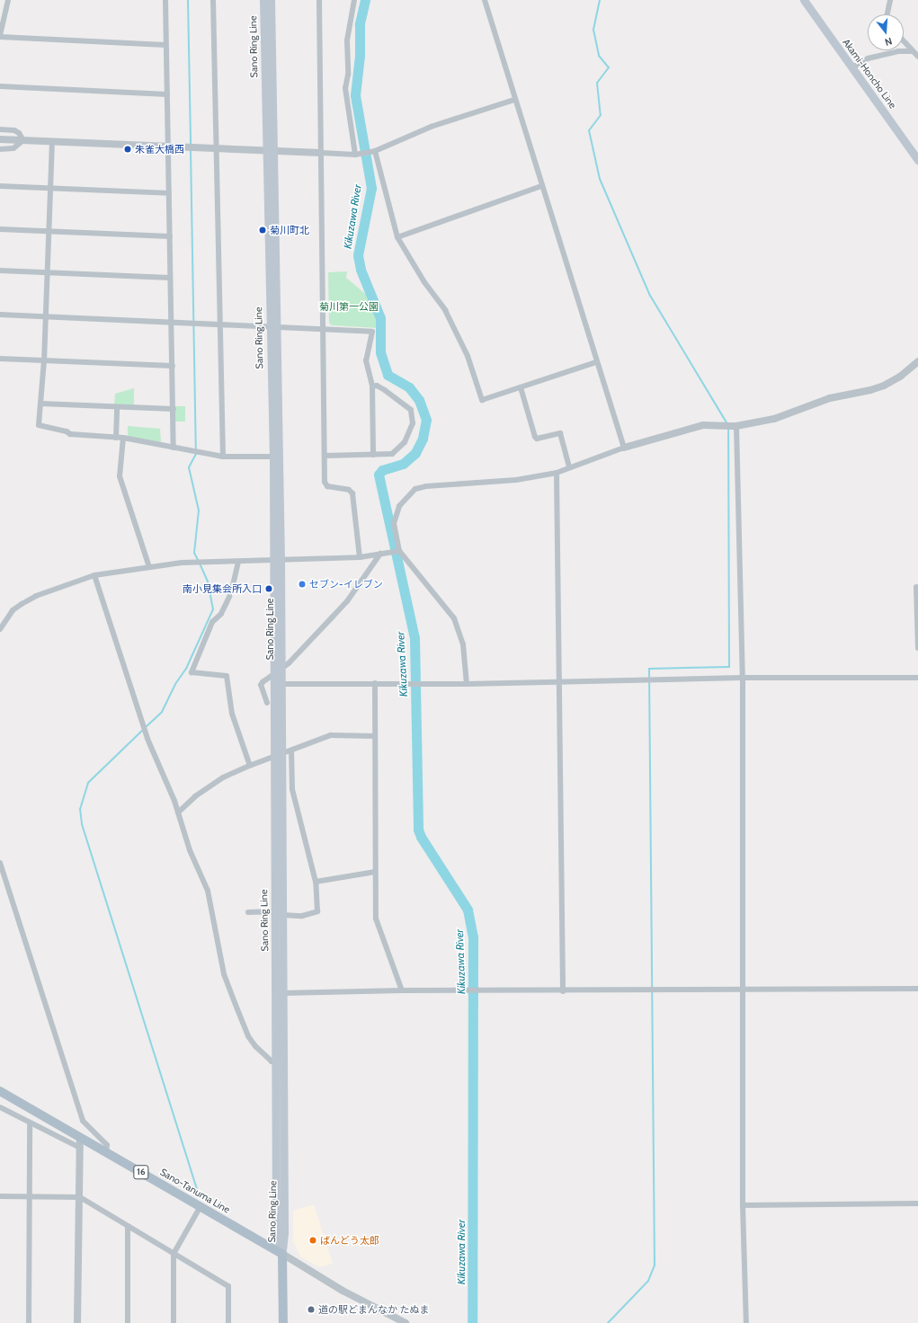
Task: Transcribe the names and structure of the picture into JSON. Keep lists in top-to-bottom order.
{
  "streets": {
    "main road": [
      "Sano Ring Line",
      "Akami-Honcho Line",
      "16",
      "Sano-Tanuma Line"
    ]
  },
  "crossings": [
    ["Sano Ring Line", "Sano-Tanuma Line"]
  ],
  "water": ["Kikuzawa River"],
  "parks": ["菊川第一公園"],
  "places": [
    "朱雀大橋西",
    "菊川町北",
    "セブン-イレブン",
    "南小見集会所入口",
    "ばんどう太郎",
    "道の駅どまんなか たぬま"
  ],
  "north": "bottom"
}
